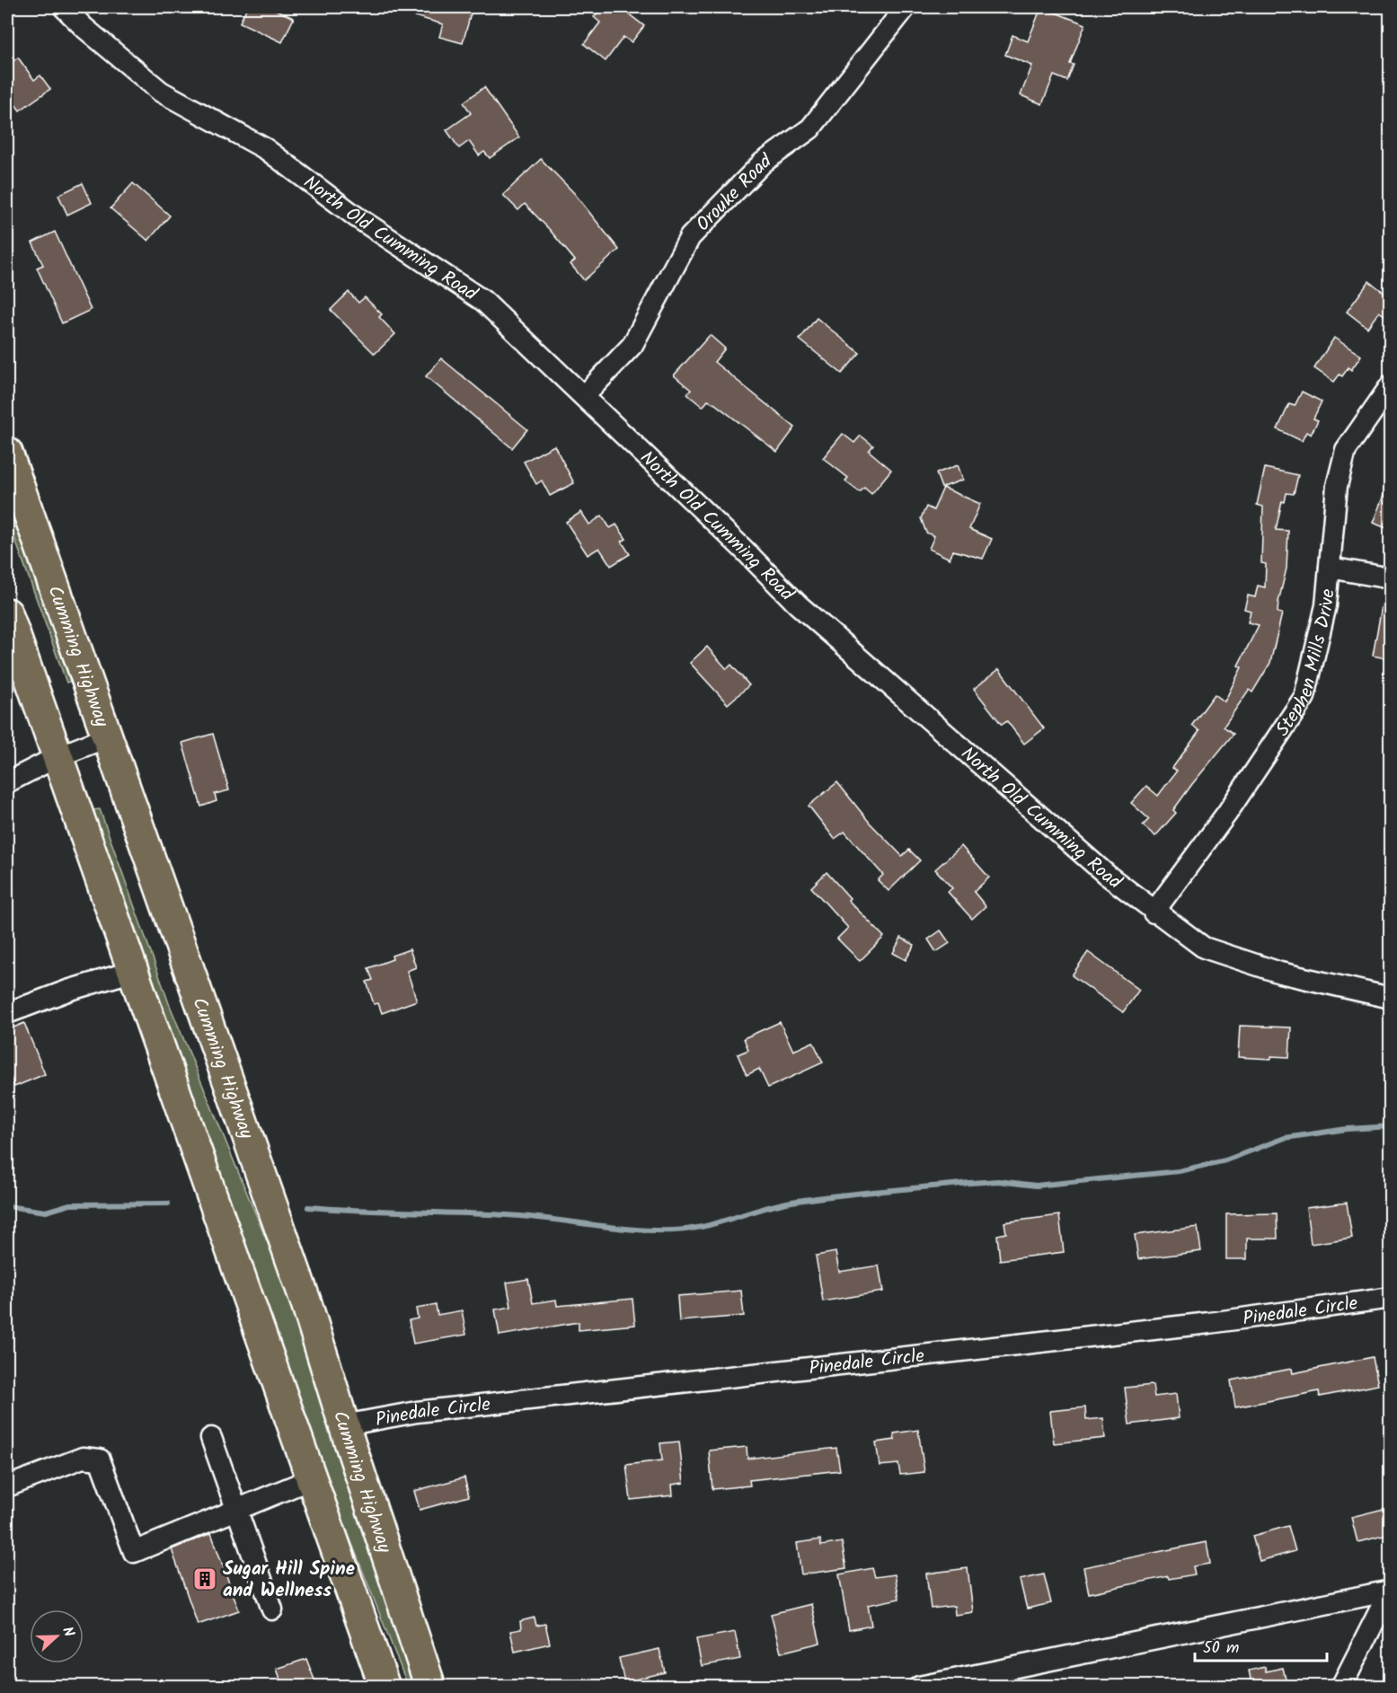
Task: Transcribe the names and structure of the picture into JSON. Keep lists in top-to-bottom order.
{
  "streets": {
    "highway": ["Cumming Highway"],
    "street": [
      "Orouke Road",
      "North Old Cumming Road",
      "Stephen Mills Drive",
      "Pinedale Circle"
    ]
  },
  "crossings": [
    ["Orouke Road", "North Old Cumming Road"],
    ["North Old Cumming Road", "Stephen Mills Drive"],
    ["Cumming Highway", "Pinedale Circle"]
  ],
  "places": {
    "building": ["Sugar Hill Spine and Wellness"]
  },
  "scale_bar": "50 m",
  "north": "right"
}
